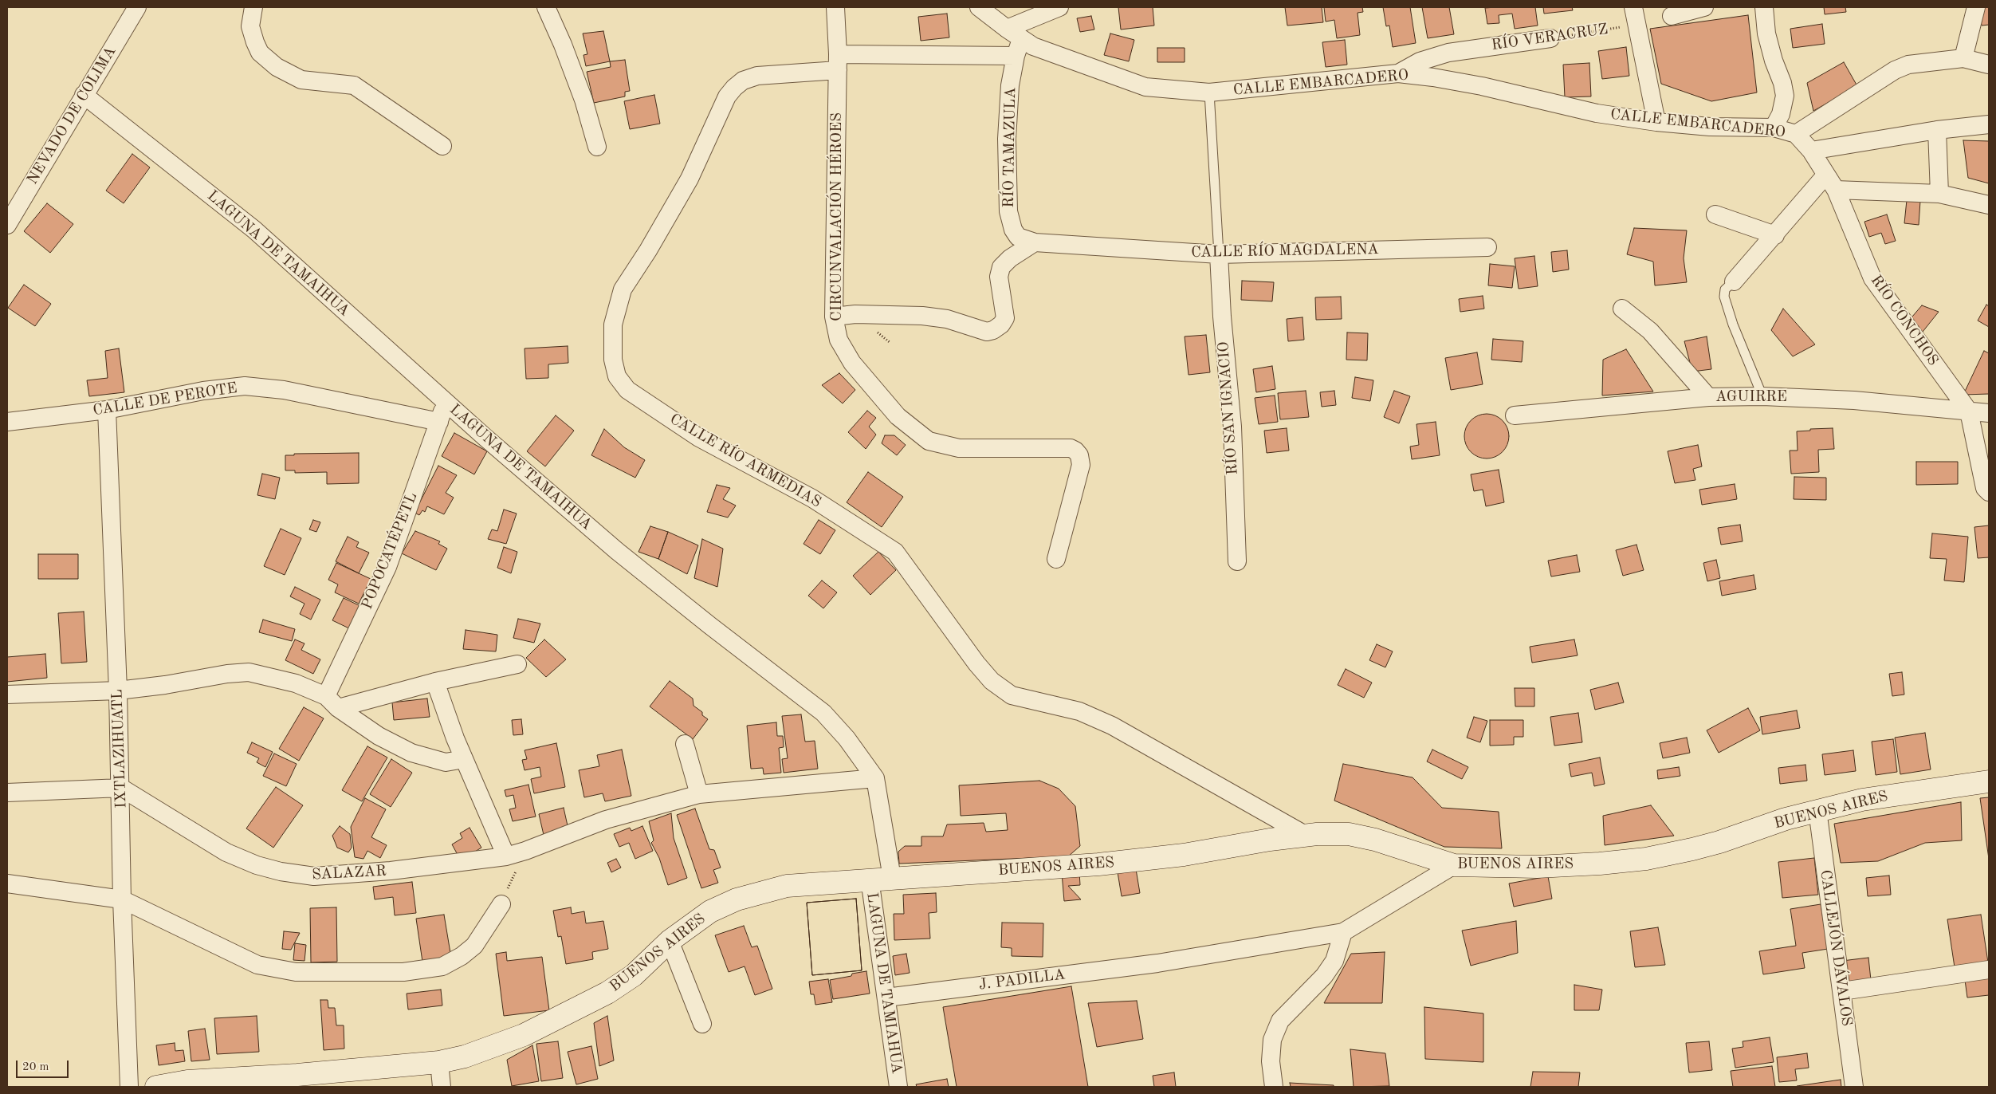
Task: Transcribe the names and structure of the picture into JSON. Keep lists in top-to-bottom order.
{
  "streets": {
    "street": [
      "RÍO VERACRUZ",
      "CALLE EMBARCADERO",
      "NEVADO DE COLIMA",
      "RÍO TAMAZULA",
      "CIRCUNVALACIÓN HÉROES",
      "CALLE RÍO MAGDALENA",
      "LAGUNA DE TAMAIHUA",
      "RÍO CONCHOS",
      "AGUIRRE",
      "CALLE DE PEROTE",
      "RÍO SAN IGNACIO",
      "CALLE RÍO ARMEDIAS",
      "POPOCATÉPETL",
      "IXTLAZIHUATL",
      "BUENOS AIRES",
      "SALAZAR",
      "CALLEJÓN DÁVALOS",
      "J. PADILLA",
      "LAGUNA DE TAMIAHUA"
    ]
  },
  "crossings": [
    ["RÍO VERACRUZ", "CALLE EMBARCADERO"],
    ["CALLE EMBARCADERO", "RÍO TAMAZULA"],
    ["CALLE EMBARCADERO", "RÍO CONCHOS"],
    ["NEVADO DE COLIMA", "LAGUNA DE TAMAIHUA"],
    ["RÍO TAMAZULA", "CALLE RÍO MAGDALENA"],
    ["RÍO TAMAZULA", "CALLE RÍO ARMEDIAS"],
    ["CIRCUNVALACIÓN HÉROES", "CALLE RÍO ARMEDIAS"],
    ["CALLE RÍO MAGDALENA", "RÍO SAN IGNACIO"],
    ["LAGUNA DE TAMAIHUA", "POPOCATÉPETL"],
    ["LAGUNA DE TAMAIHUA", "BUENOS AIRES"],
    ["LAGUNA DE TAMAIHUA", "SALAZAR"],
    ["RÍO CONCHOS", "AGUIRRE"],
    ["CALLE DE PEROTE", "POPOCATÉPETL"],
    ["CALLE DE PEROTE", "IXTLAZIHUATL"],
    ["CALLE RÍO ARMEDIAS", "BUENOS AIRES"],
    ["IXTLAZIHUATL", "SALAZAR"],
    ["BUENOS AIRES", "CALLEJÓN DÁVALOS"],
    ["BUENOS AIRES", "LAGUNA DE TAMIAHUA"],
    ["J. PADILLA", "LAGUNA DE TAMIAHUA"]
  ],
  "scale_bar": "20 m"
}
